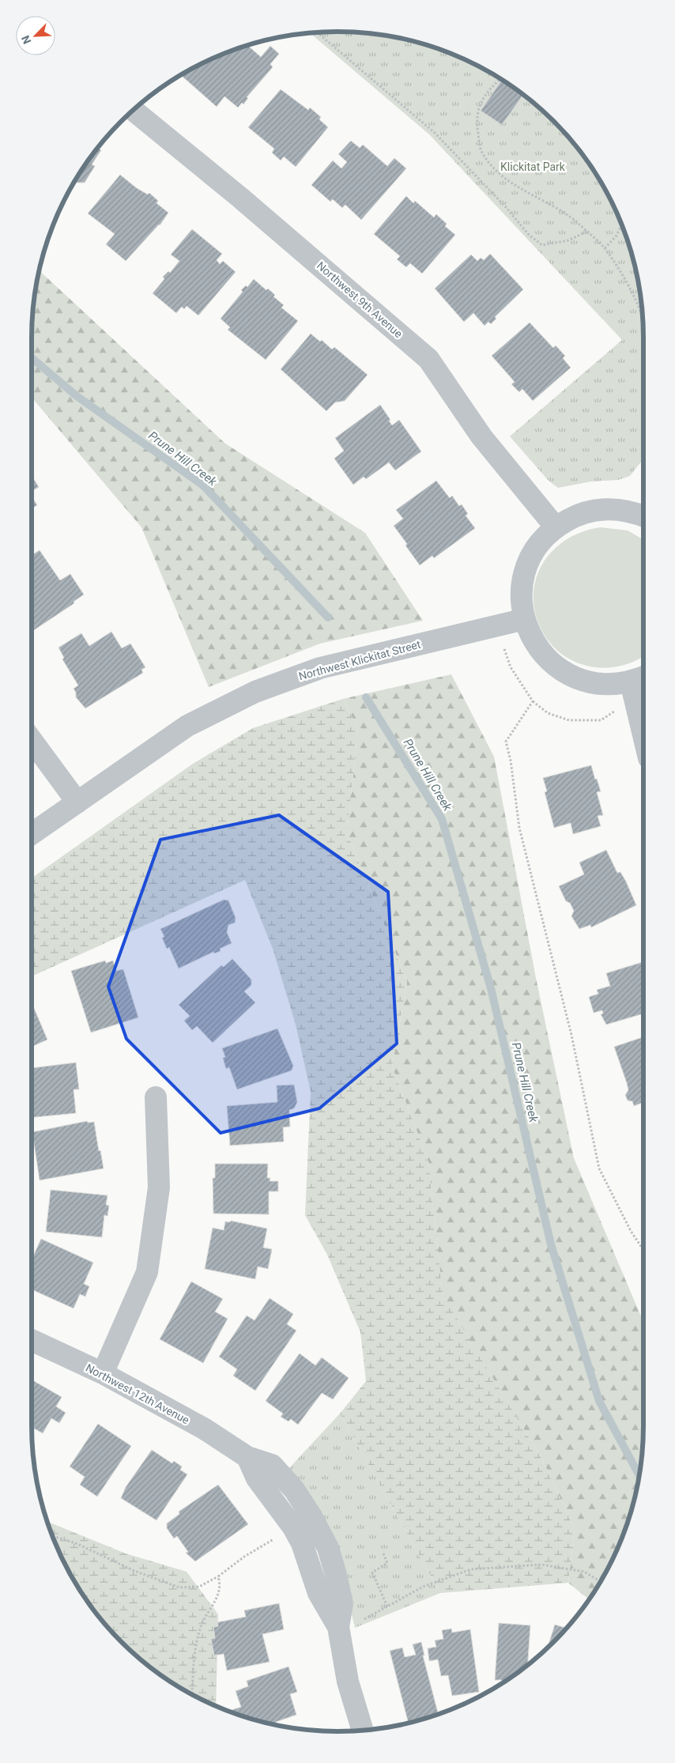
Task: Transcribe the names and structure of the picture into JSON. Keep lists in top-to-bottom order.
{
  "streets": {
    "street": ["Northwest 9th Avenue", "Northwest Klickitat Street", "Northwest 12th Avenue"]
  },
  "water": ["Prune Hill Creek"],
  "parks": ["Klickitat Park"],
  "north": "bottom left"
}
